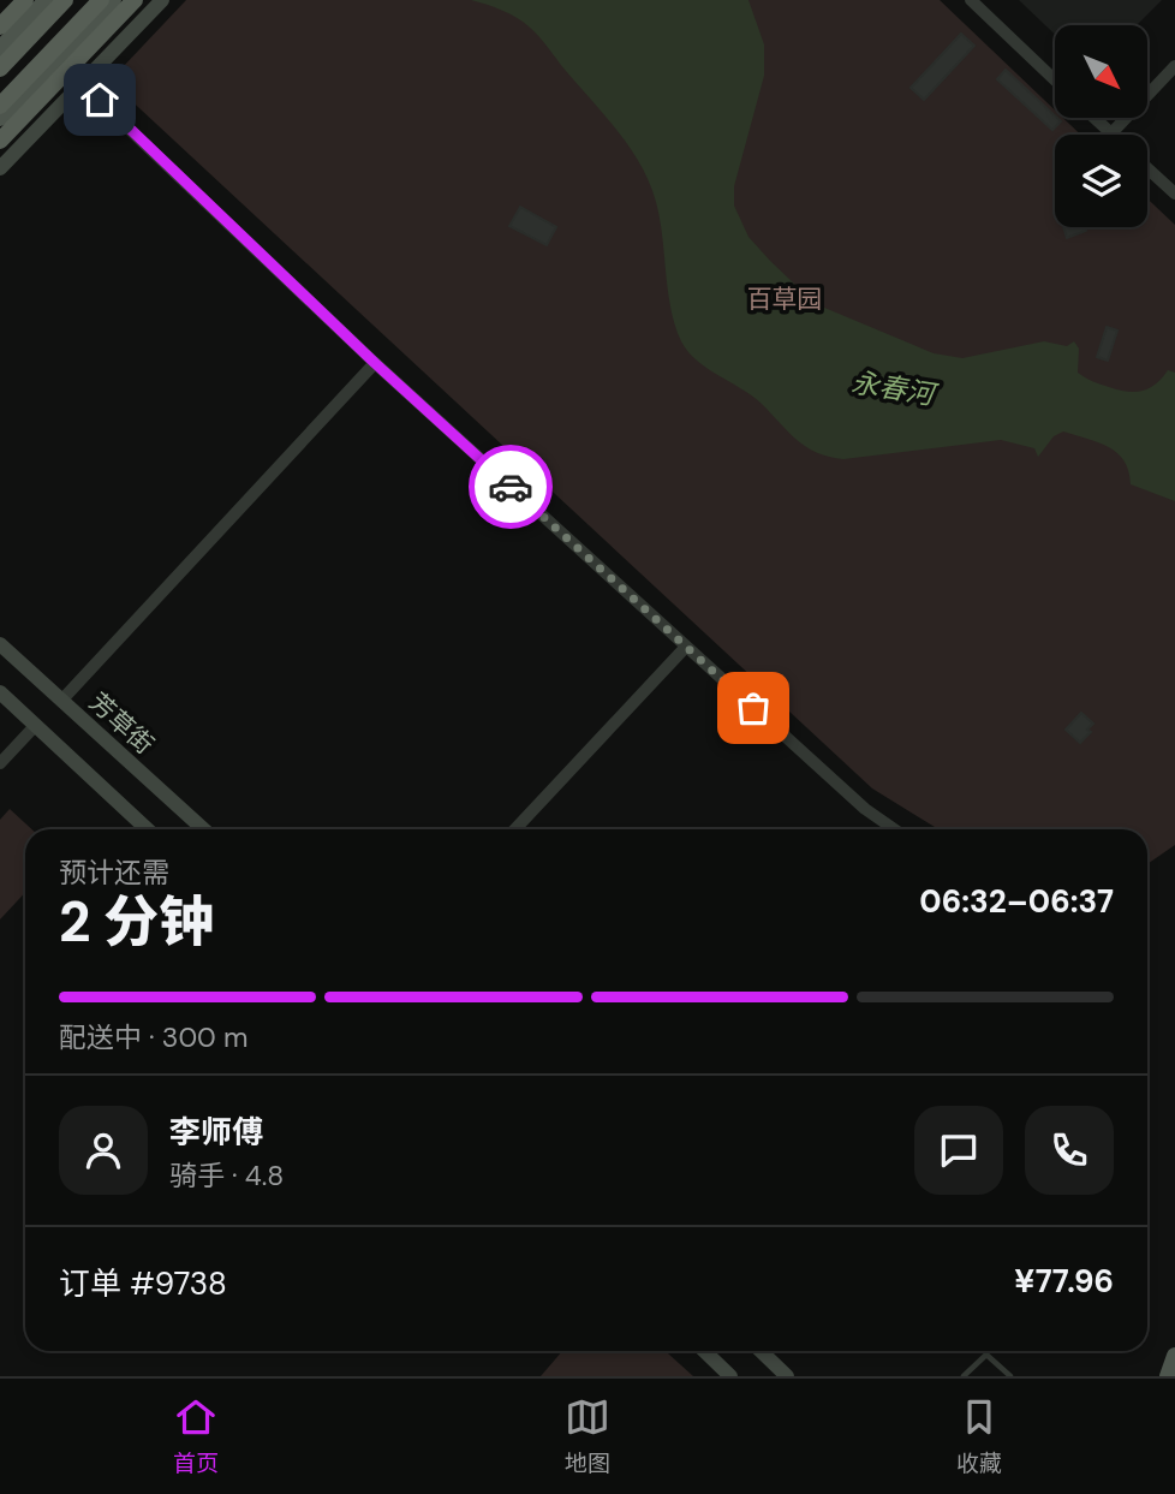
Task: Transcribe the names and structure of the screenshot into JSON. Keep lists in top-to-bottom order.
{
  "streets": {
    "main road": ["芳草街"]
  },
  "water": ["永春河"],
  "parks": ["百草园"],
  "north": "bottom right",
  "page": {
    "heading": ["2 分钟", "预计还需", "06:32–06:37"],
    "panel": [
      "李师傅",
      "骑手 · 4.8",
      "订单 #9738",
      "¥77.96"
    ],
    "bar": "配送中 · 300 m",
    "tabs": ["首页", "地图", "收藏"]
  }
}
